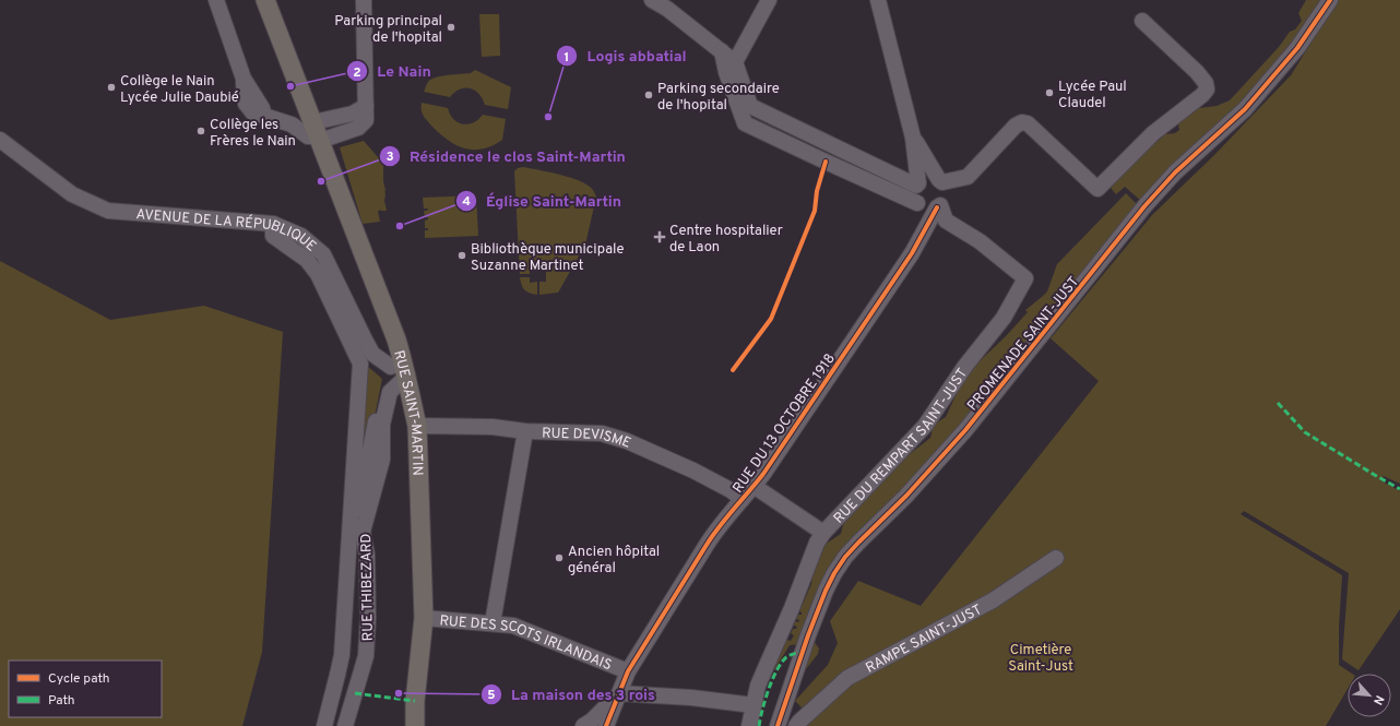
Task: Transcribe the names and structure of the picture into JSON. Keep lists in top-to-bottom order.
{
  "streets": {
    "main road": ["RUE SAINT-MARTIN"],
    "street": [
      "AVENUE DE LA RÉPUBLIQUE",
      "PROMENADE SAINT-JUST",
      "RUE DU 13 OCTOBRE 1918",
      "RUE DEVISME",
      "RUE DU REMPART SAINT-JUST",
      "RUE THIBEZARD",
      "RAMPE SAINT-JUST",
      "RUE DES SCOTS IRLANDAIS"
    ]
  },
  "crossings": [
    ["AVENUE DE LA RÉPUBLIQUE", "RUE SAINT-MARTIN"],
    ["AVENUE DE LA RÉPUBLIQUE", "RUE THIBEZARD"],
    ["RUE SAINT-MARTIN", "RUE DEVISME"],
    ["RUE SAINT-MARTIN", "RUE THIBEZARD"],
    ["RUE SAINT-MARTIN", "RUE DES SCOTS IRLANDAIS"],
    ["RUE DU 13 OCTOBRE 1918", "RUE DEVISME"],
    ["RUE DU 13 OCTOBRE 1918", "RUE DU REMPART SAINT-JUST"],
    ["RUE DU 13 OCTOBRE 1918", "RUE DES SCOTS IRLANDAIS"]
  ],
  "parks": ["Cimetière Saint-Just"],
  "places": {
    "other": [
      "Parking principal de l'hopital",
      "Le Nain",
      "Collège le Nain Lycée Julie Daubié",
      "Lycée Paul Claudel",
      "Parking secondaire de l'hopital",
      "Logis abbatial",
      "Collège les Frères le Nain",
      "Résidence le clos Saint-Martin",
      "Église Saint-Martin",
      "Bibliothèque municipale Suzanne Martinet",
      "Ancien hôpital général",
      "La maison des 3 rois"
    ],
    "health": ["Centre hospitalier de Laon"]
  },
  "legend": ["Cycle path", "Path"],
  "north": "bottom right"
}
